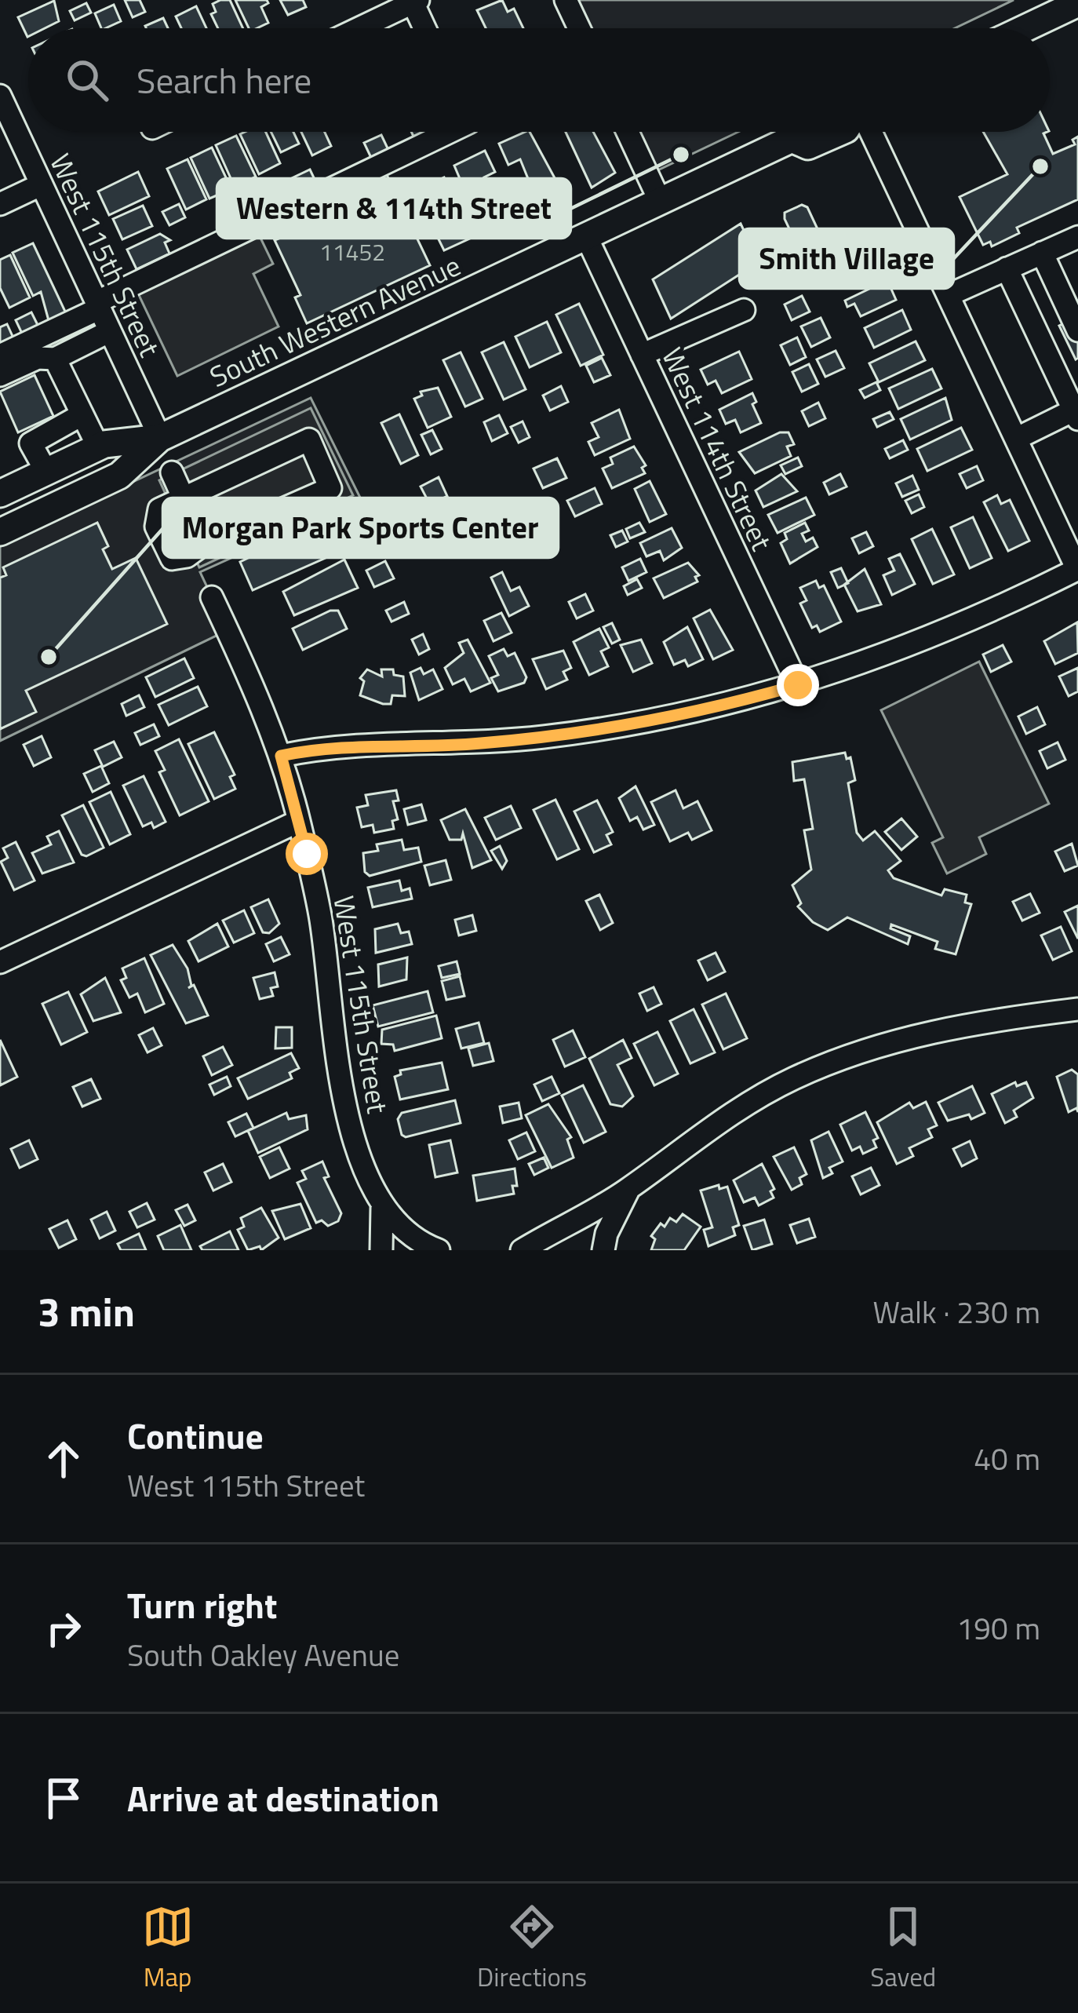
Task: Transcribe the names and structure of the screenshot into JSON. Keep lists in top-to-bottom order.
{
  "streets": {
    "main road": ["South Western Avenue"],
    "street": ["West 115th Street", "West 114th Street"]
  },
  "crossings": [
    ["West 115th Street", "South Western Avenue"],
    ["South Western Avenue", "West 114th Street"]
  ],
  "places": ["Western & 114th Street", "Smith Village", "Morgan Park Sports Center"],
  "house_numbers": ["11452"],
  "page": {
    "search": "Search here",
    "heading": ["3 min", "Walk · 230 m"],
    "list": [
      ["Continue", "West 115th Street", "40 m"],
      ["Turn right", "South Oakley Avenue", "190 m"],
      "Arrive at destination"
    ],
    "nav": ["Map", "Directions", "Saved"]
  }
}
